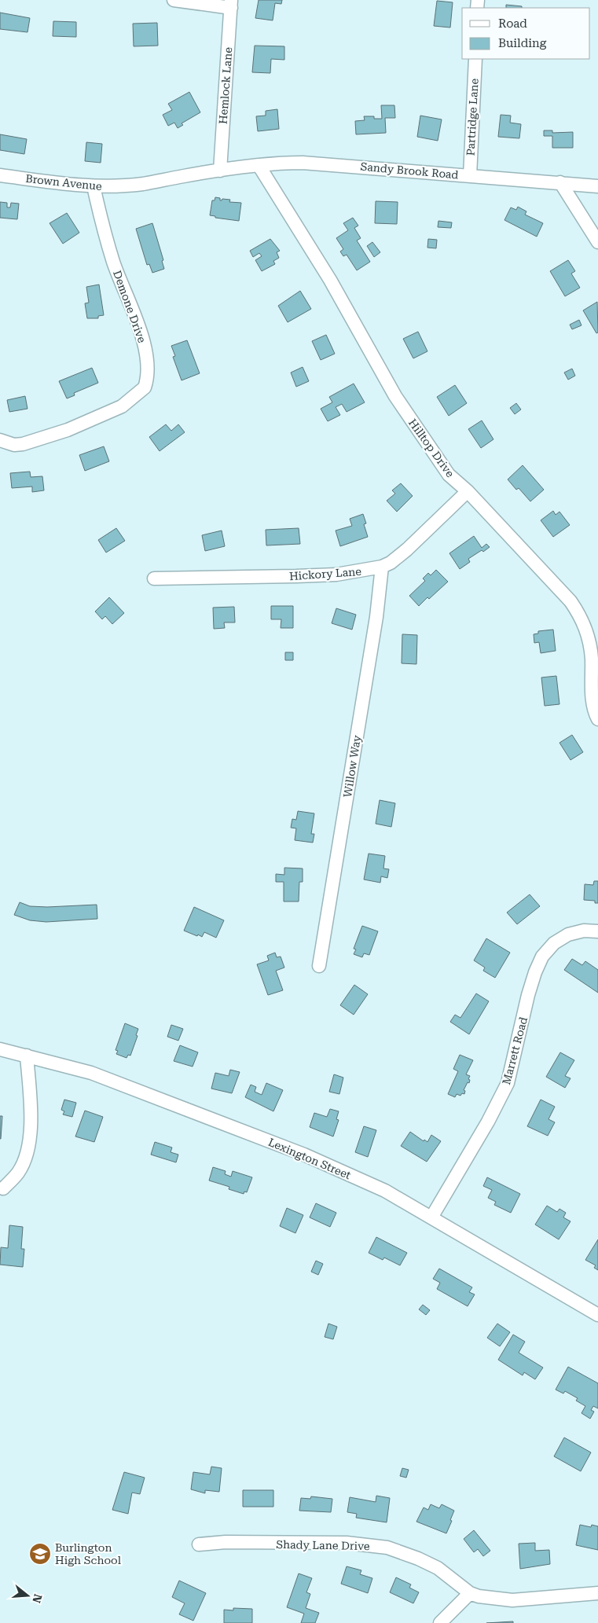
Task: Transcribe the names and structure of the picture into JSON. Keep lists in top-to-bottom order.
{
  "streets": {
    "street": [
      "Hemlock Lane",
      "Partridge Lane",
      "Sandy Brook Road",
      "Brown Avenue",
      "Demone Drive",
      "Hilltop Drive",
      "Hickory Lane",
      "Willow Way",
      "Marrett Road",
      "Lexington Street",
      "Shady Lane Drive"
    ]
  },
  "crossings": [
    ["Hemlock Lane", "Sandy Brook Road"],
    ["Hemlock Lane", "Brown Avenue"],
    ["Partridge Lane", "Sandy Brook Road"],
    ["Sandy Brook Road", "Brown Avenue"],
    ["Sandy Brook Road", "Hilltop Drive"],
    ["Brown Avenue", "Demone Drive"],
    ["Hilltop Drive", "Hickory Lane"],
    ["Hickory Lane", "Willow Way"],
    ["Marrett Road", "Lexington Street"]
  ],
  "places": {
    "school or university": ["Burlington High School"]
  },
  "legend": ["Road", "Building"],
  "north": "right"
}
